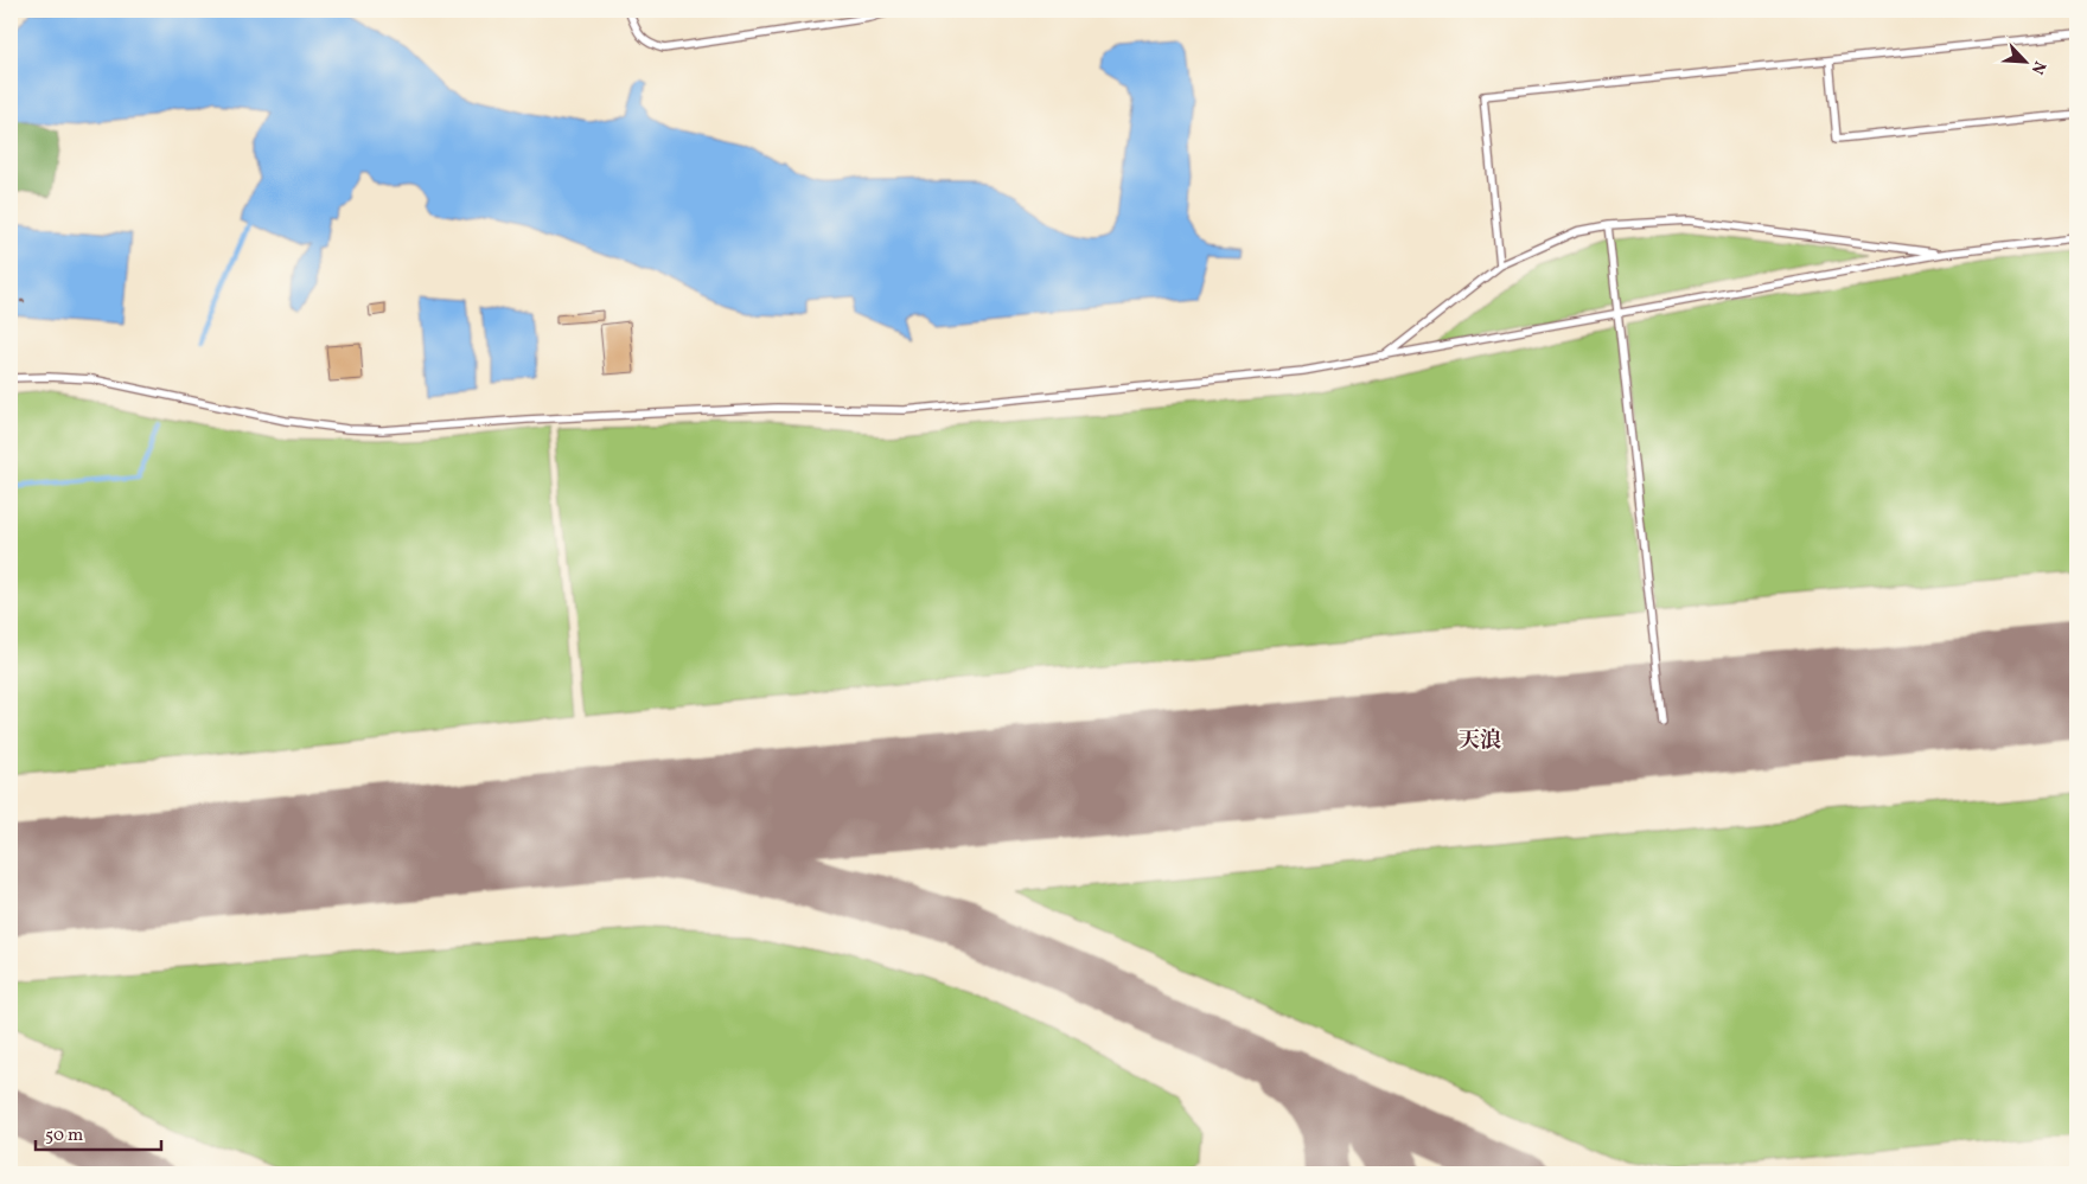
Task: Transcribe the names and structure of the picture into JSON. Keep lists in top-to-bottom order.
{
  "districts": ["天浪"],
  "scale_bar": "50 m",
  "north": "bottom right"
}
